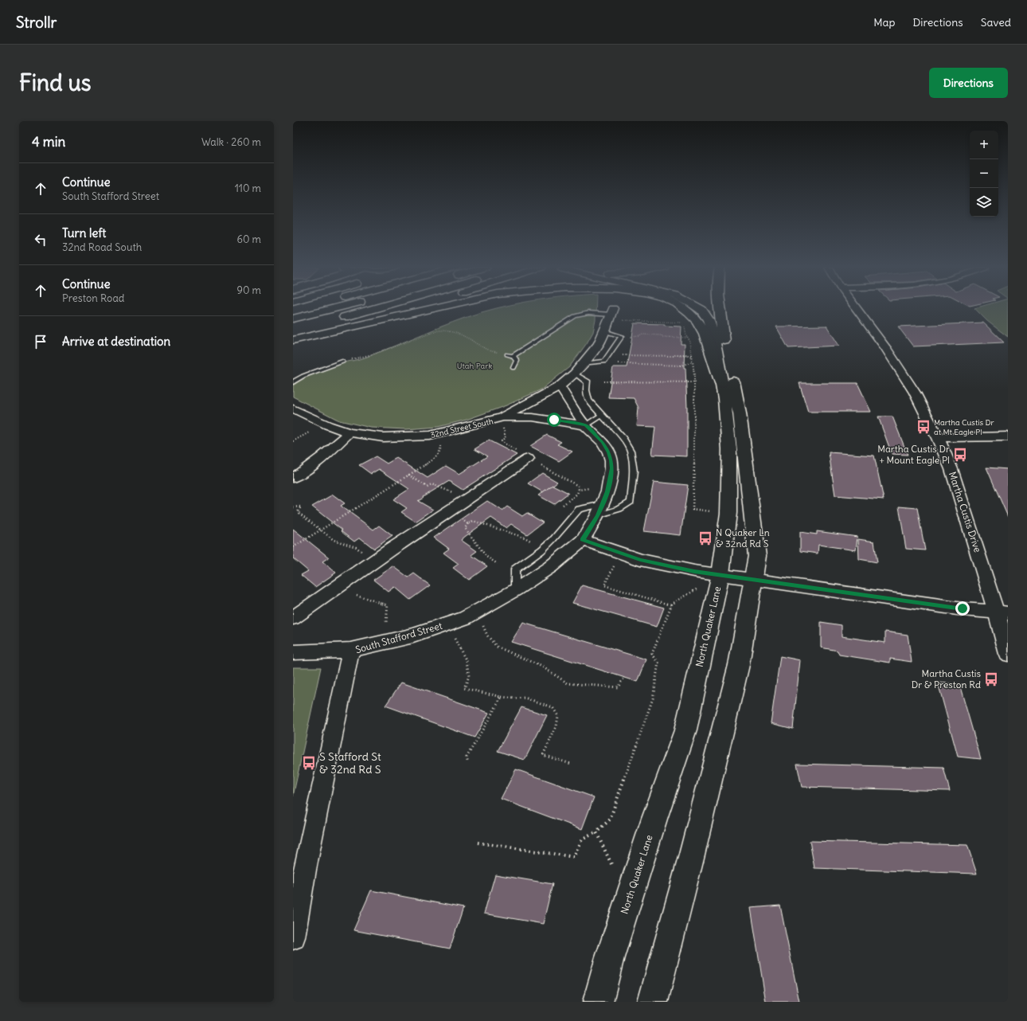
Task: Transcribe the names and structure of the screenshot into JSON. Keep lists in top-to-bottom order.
{
  "streets": {
    "main road": ["North Quaker Lane"],
    "street": ["32nd Street South", "Martha Custis Drive", "South Stafford Street"]
  },
  "parks": ["Utah Park"],
  "places": {
    "bus stop": [
      "Martha Custis Dr at Mt Eagle Pl",
      "Martha Custis Dr + Mount Eagle Pl",
      "N Quaker Ln & 32nd Rd S",
      "Martha Custis Dr & Preston Rd",
      "S Stafford St & 32nd Rd S"
    ]
  },
  "page": {
    "header": "Strollr",
    "nav": ["Map", "Directions", "Saved"],
    "buttons": "Directions",
    "title": "Find us",
    "heading": ["4 min", "Walk · 260 m"],
    "map_buttons": ["+", "−"],
    "list": [
      ["Continue", "South Stafford Street", "110 m"],
      ["Turn left", "32nd Road South", "60 m"],
      ["Continue", "Preston Road", "90 m"],
      "Arrive at destination"
    ]
  }
}
